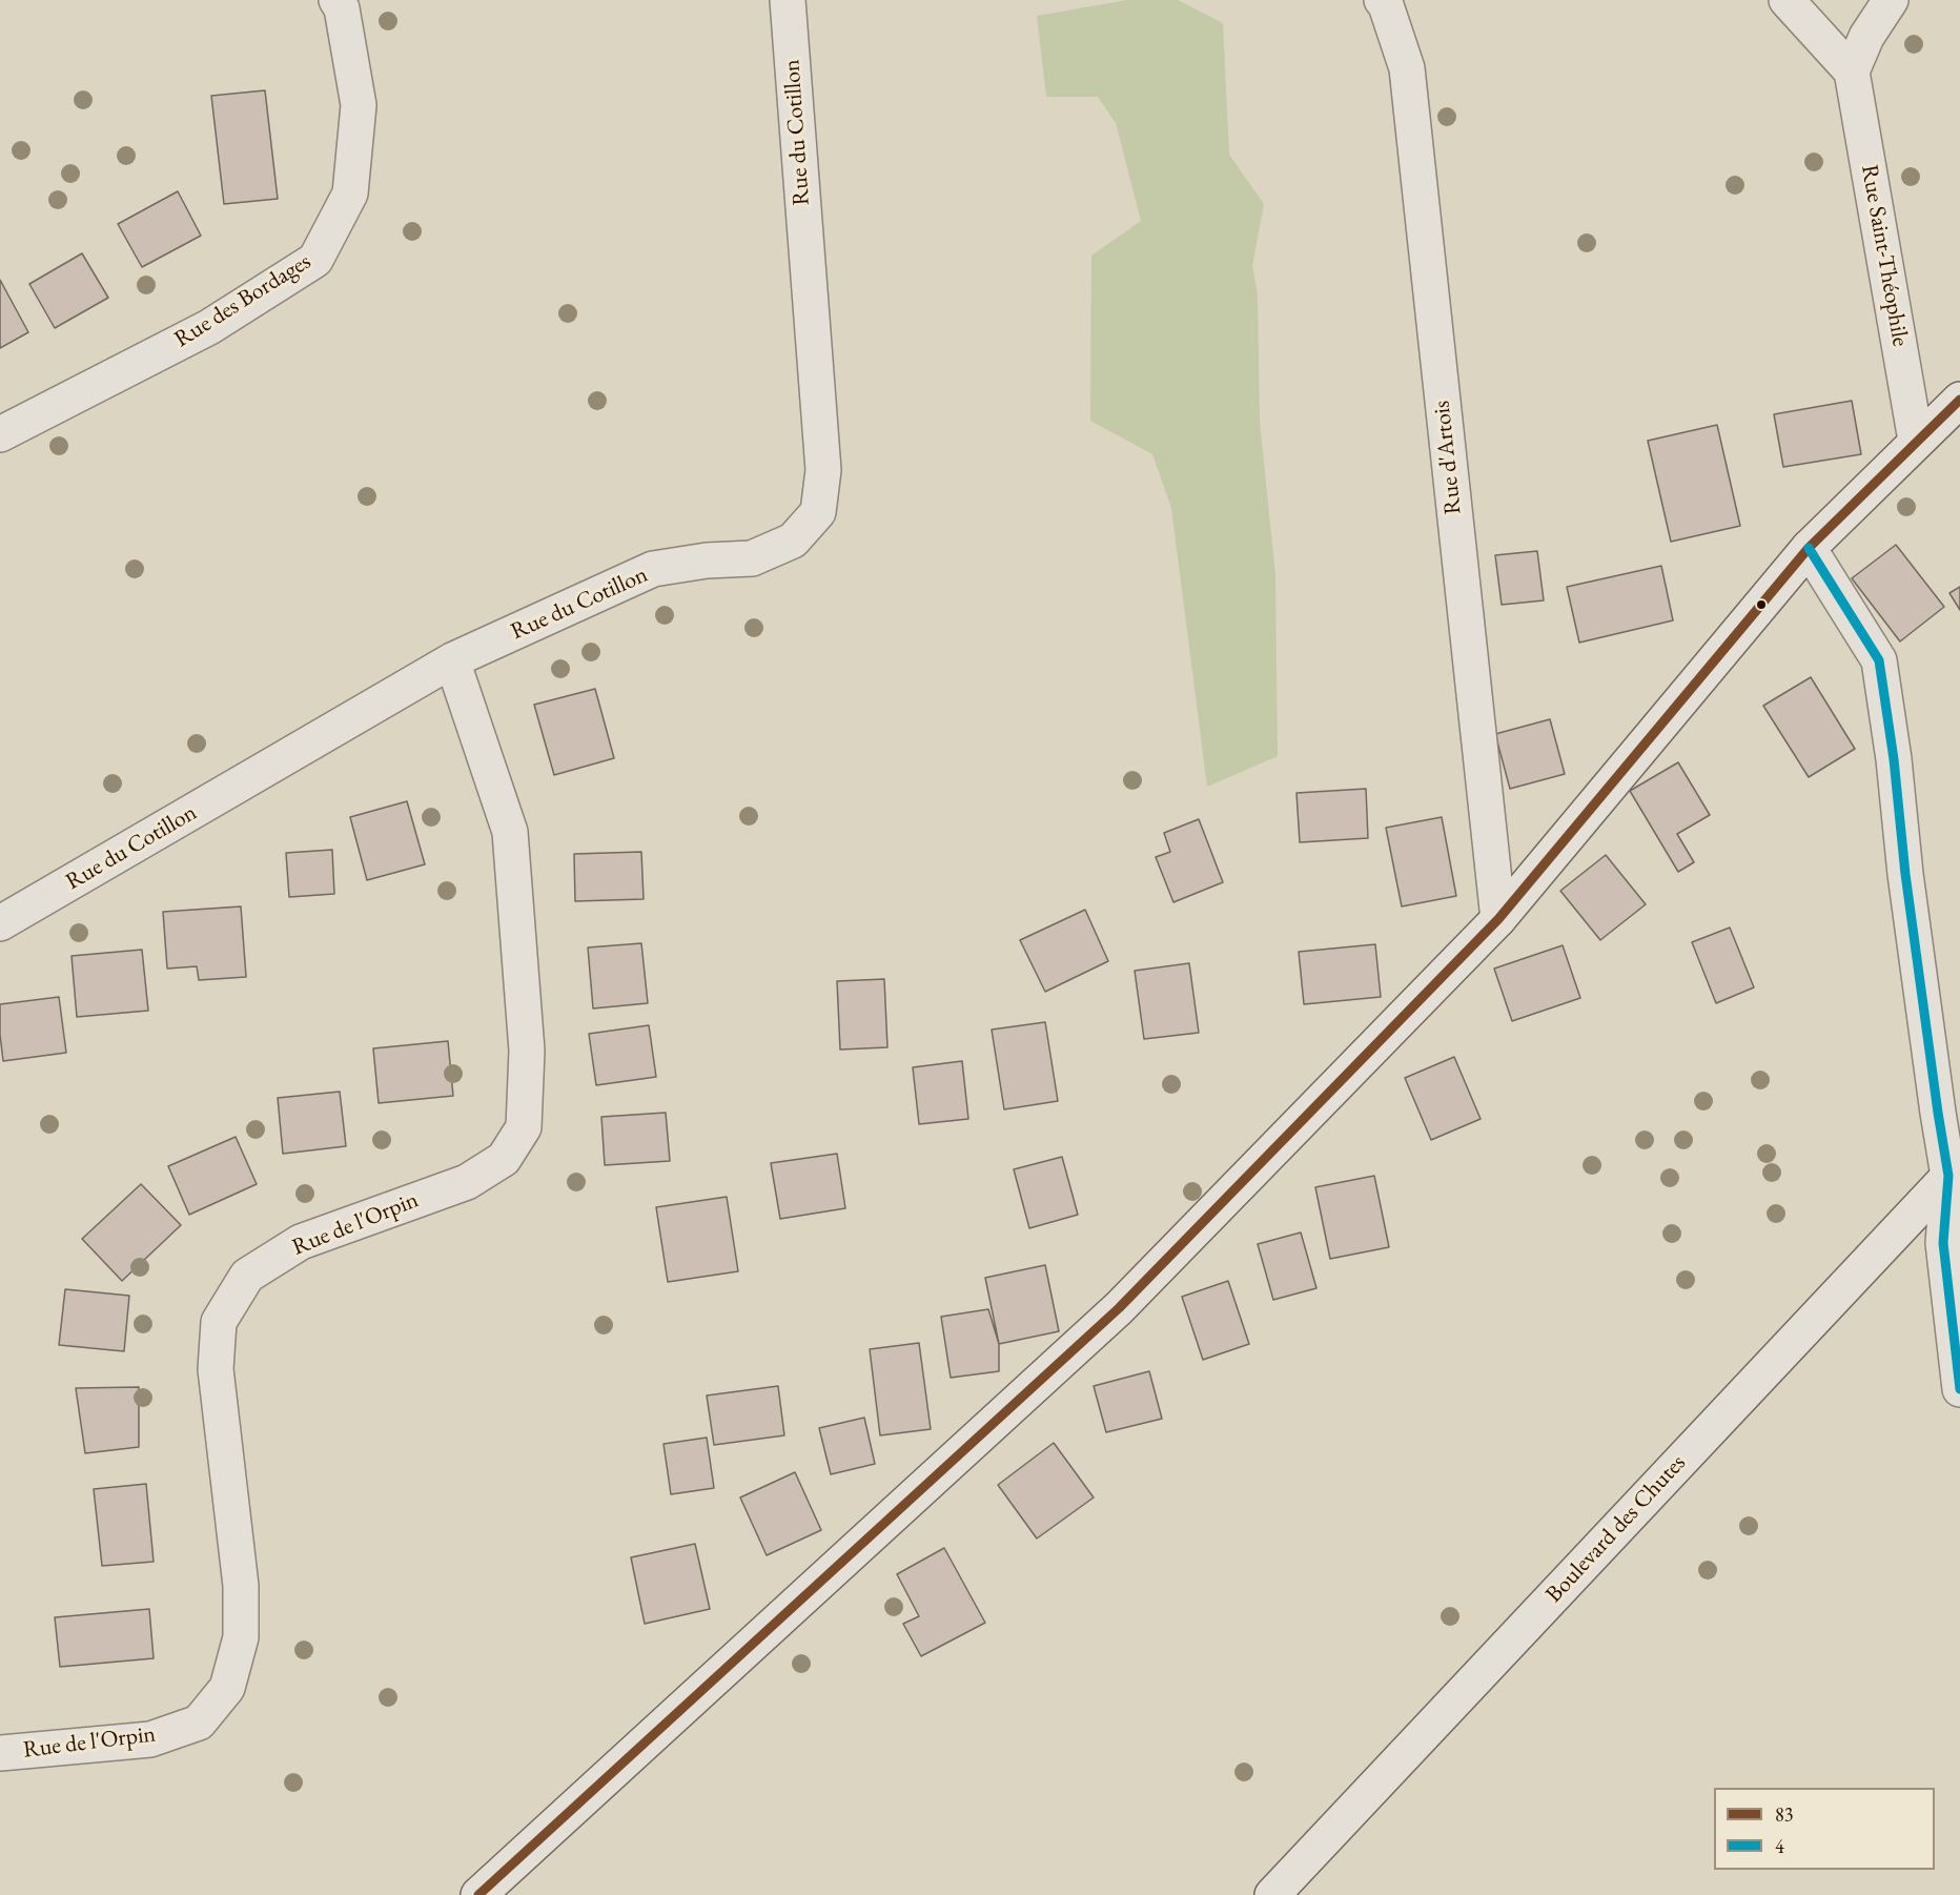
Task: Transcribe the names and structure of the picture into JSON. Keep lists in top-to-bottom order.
{
  "streets": {
    "street": [
      "Rue du Cotillon",
      "Rue Saint-Théophile",
      "Rue des Bordages",
      "Rue d'Artois",
      "Rue de l'Orpin",
      "Boulevard des Chutes"
    ]
  },
  "crossings": [
    ["Rue du Cotillon", "Rue de l'Orpin"]
  ],
  "lines": ["transit line 83", "transit line 4"],
  "legend": ["83", "4"]
}
